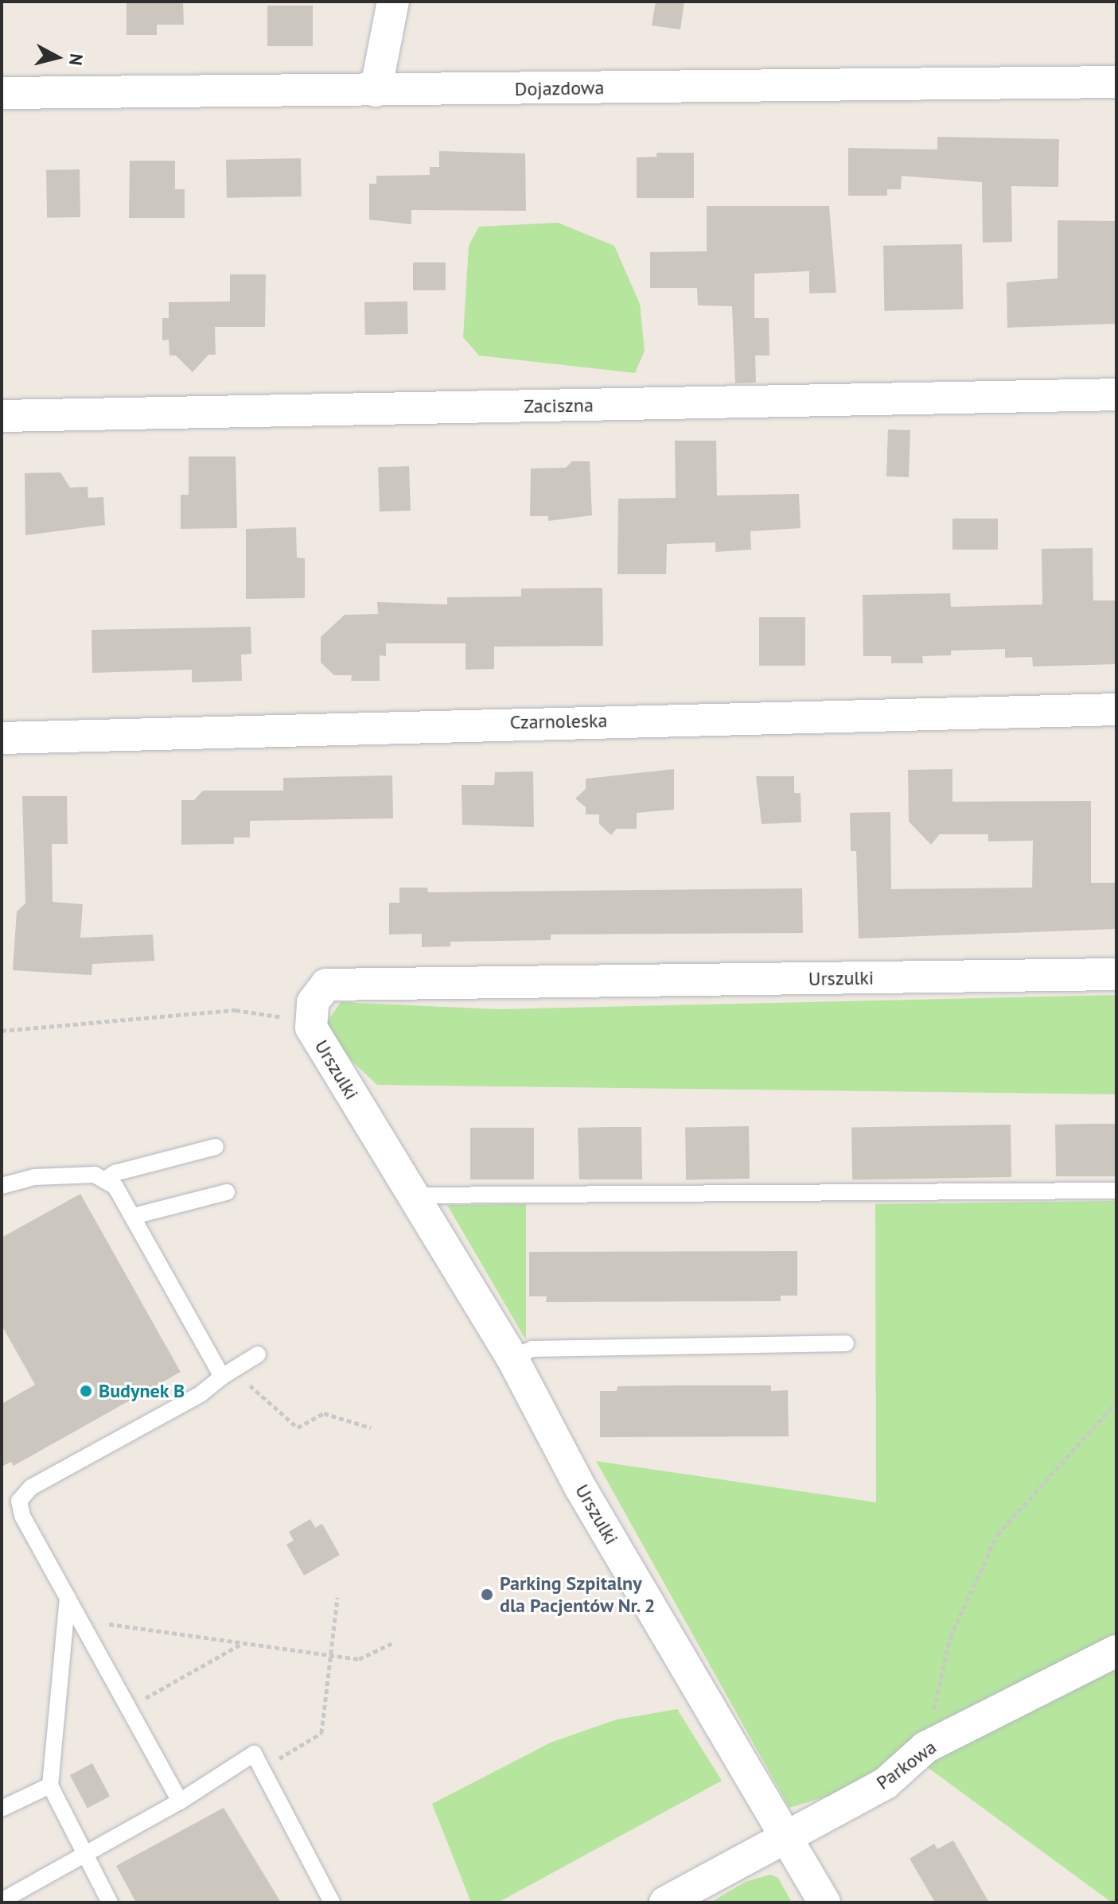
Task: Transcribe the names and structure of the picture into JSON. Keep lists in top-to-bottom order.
{
  "streets": {
    "street": [
      "Dojazdowa",
      "Zaciszna",
      "Czarnoleska",
      "Urszulki",
      "Parkowa"
    ]
  },
  "crossings": [
    ["Urszulki", "Parkowa"]
  ],
  "places": ["Budynek B", "Parking Szpitalny dla Pacjentów Nr. 2"],
  "north": "right"
}
